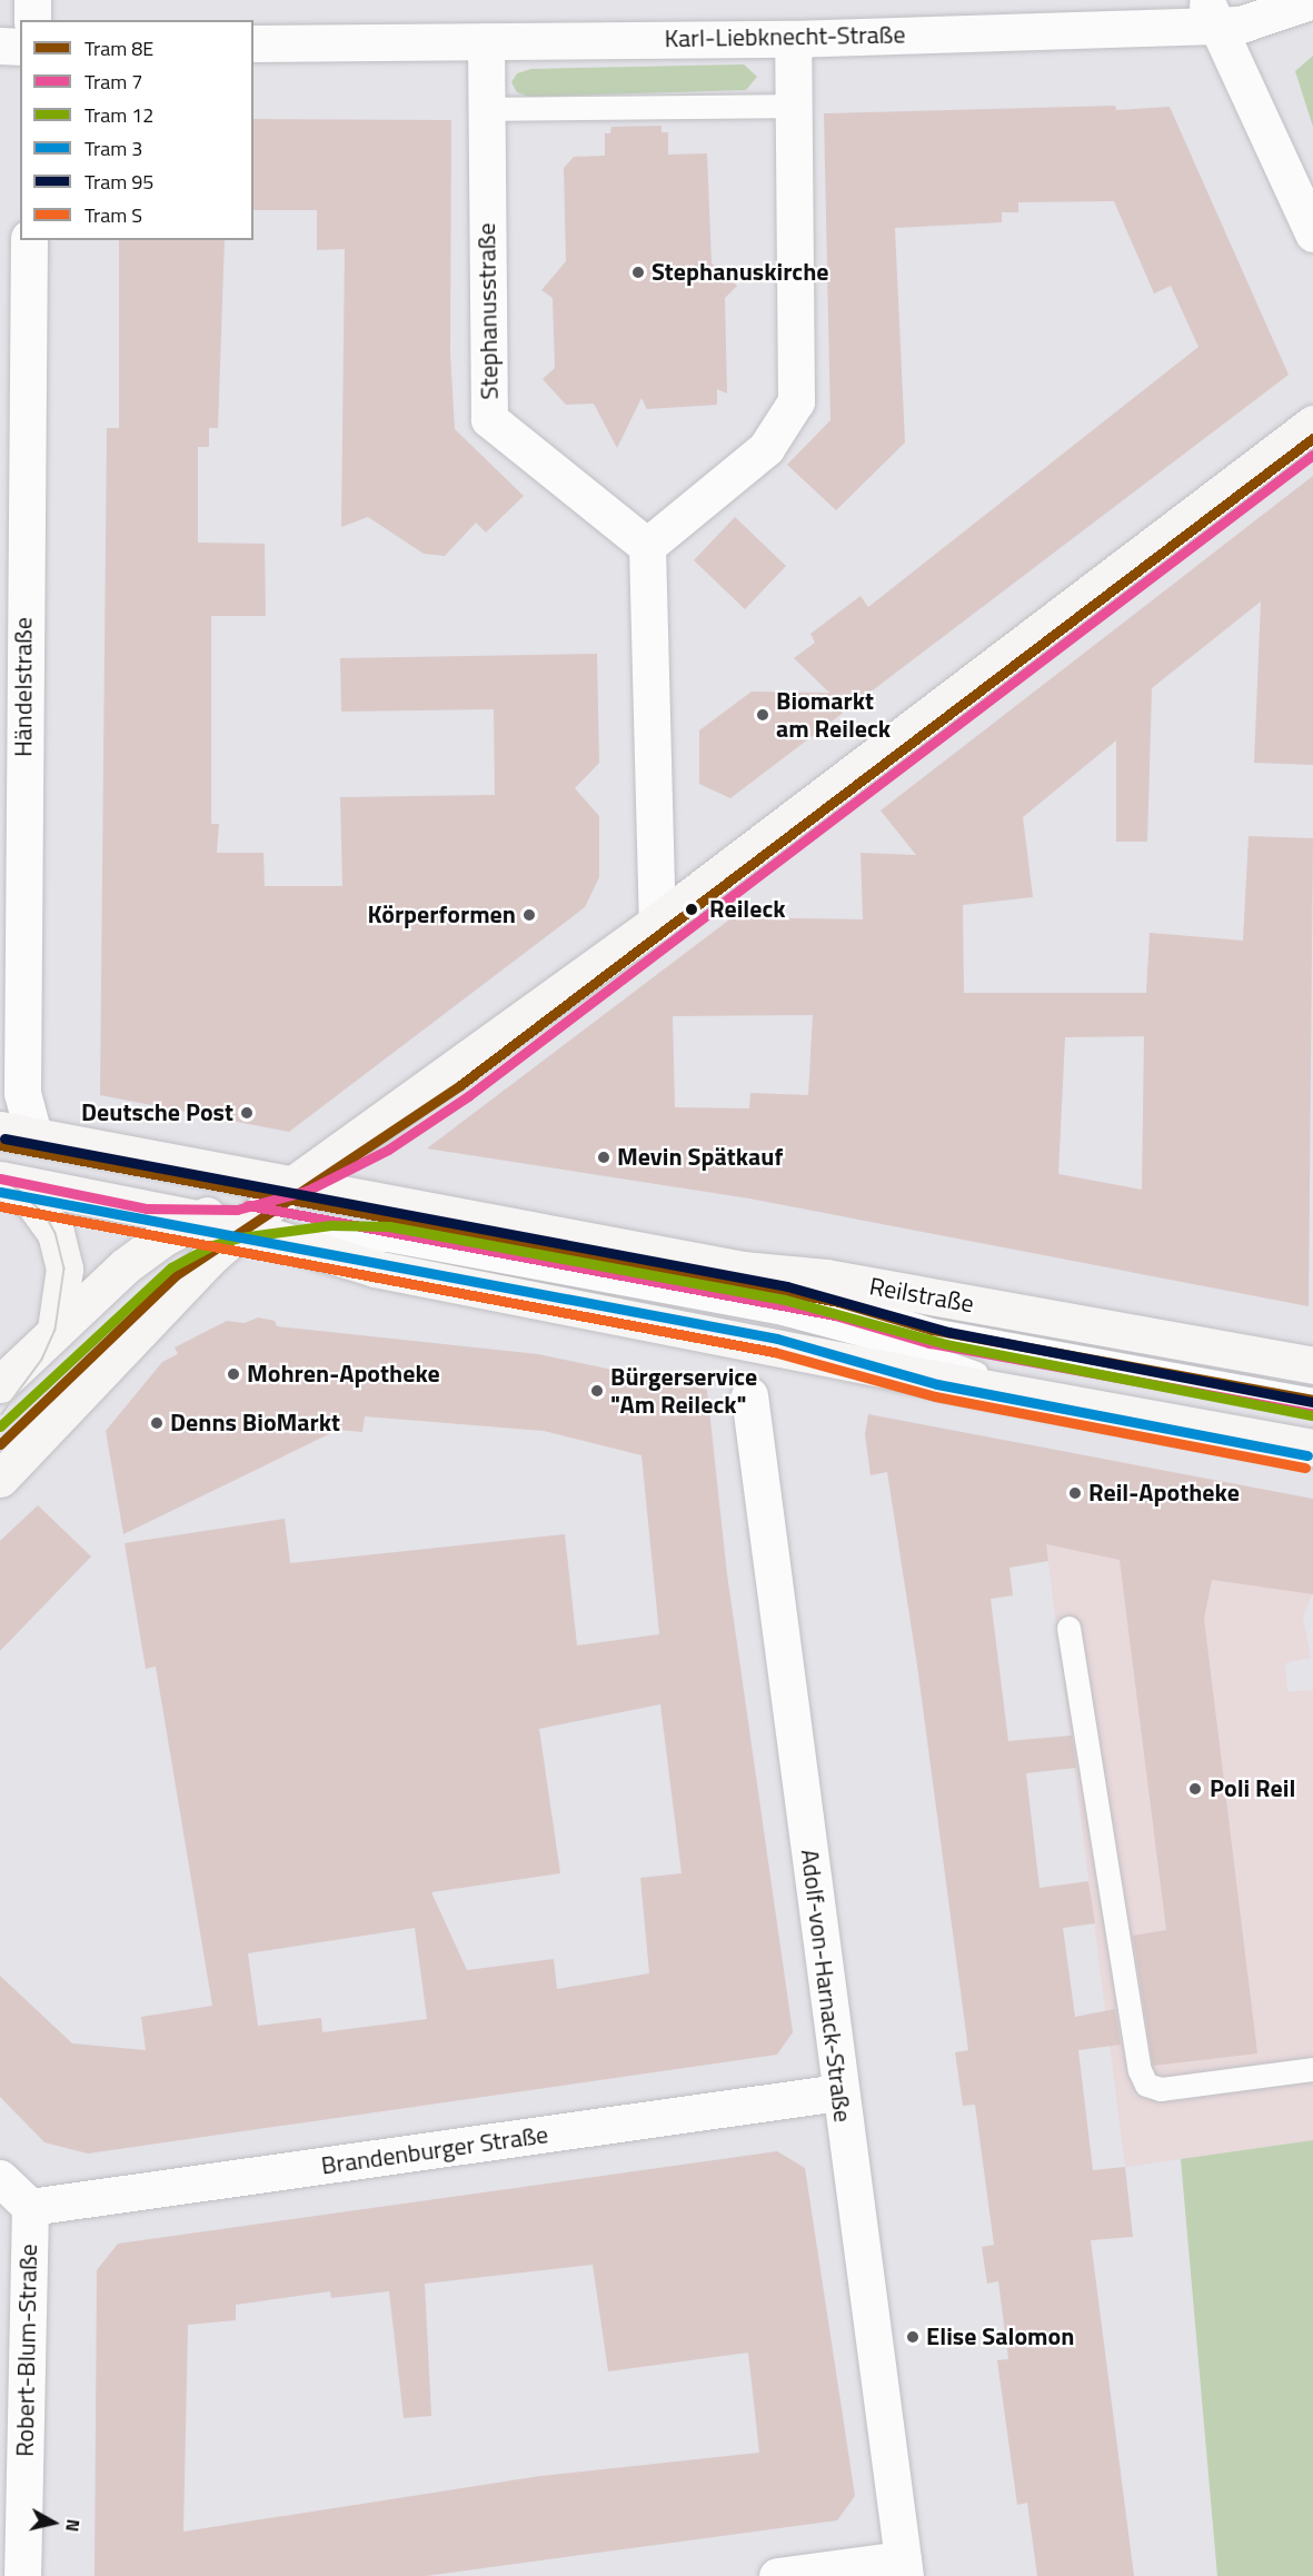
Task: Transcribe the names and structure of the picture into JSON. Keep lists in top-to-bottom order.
{
  "streets": {
    "street": [
      "Karl-Liebknecht-Straße",
      "Stephanusstraße",
      "Händelstraße",
      "Reilstraße",
      "Adolf-von-Harnack-Straße",
      "Brandenburger Straße",
      "Robert-Blum-Straße"
    ]
  },
  "crossings": [
    ["Karl-Liebknecht-Straße", "Stephanusstraße"],
    ["Händelstraße", "Reilstraße"],
    ["Adolf-von-Harnack-Straße", "Brandenburger Straße"],
    ["Brandenburger Straße", "Robert-Blum-Straße"]
  ],
  "places": [
    "Stephanuskirche",
    "Biomarkt am Reileck",
    "Reileck",
    "Körperformen",
    "Deutsche Post",
    "Mevin Spätkauf",
    "Mohren-Apotheke",
    "Bürgerservice \"Am Reileck\"",
    "Denns BioMarkt",
    "Reil-Apotheke",
    "Poli Reil",
    "Elise Salomon"
  ],
  "lines": [
    "tram line 8E",
    "tram line 7",
    "tram line 95",
    "tram line 3",
    "tram line S",
    "tram line 12"
  ],
  "legend": [
    "Tram 8E",
    "Tram 7",
    "Tram 12",
    "Tram 3",
    "Tram 95",
    "Tram S"
  ],
  "north": "right"
}
